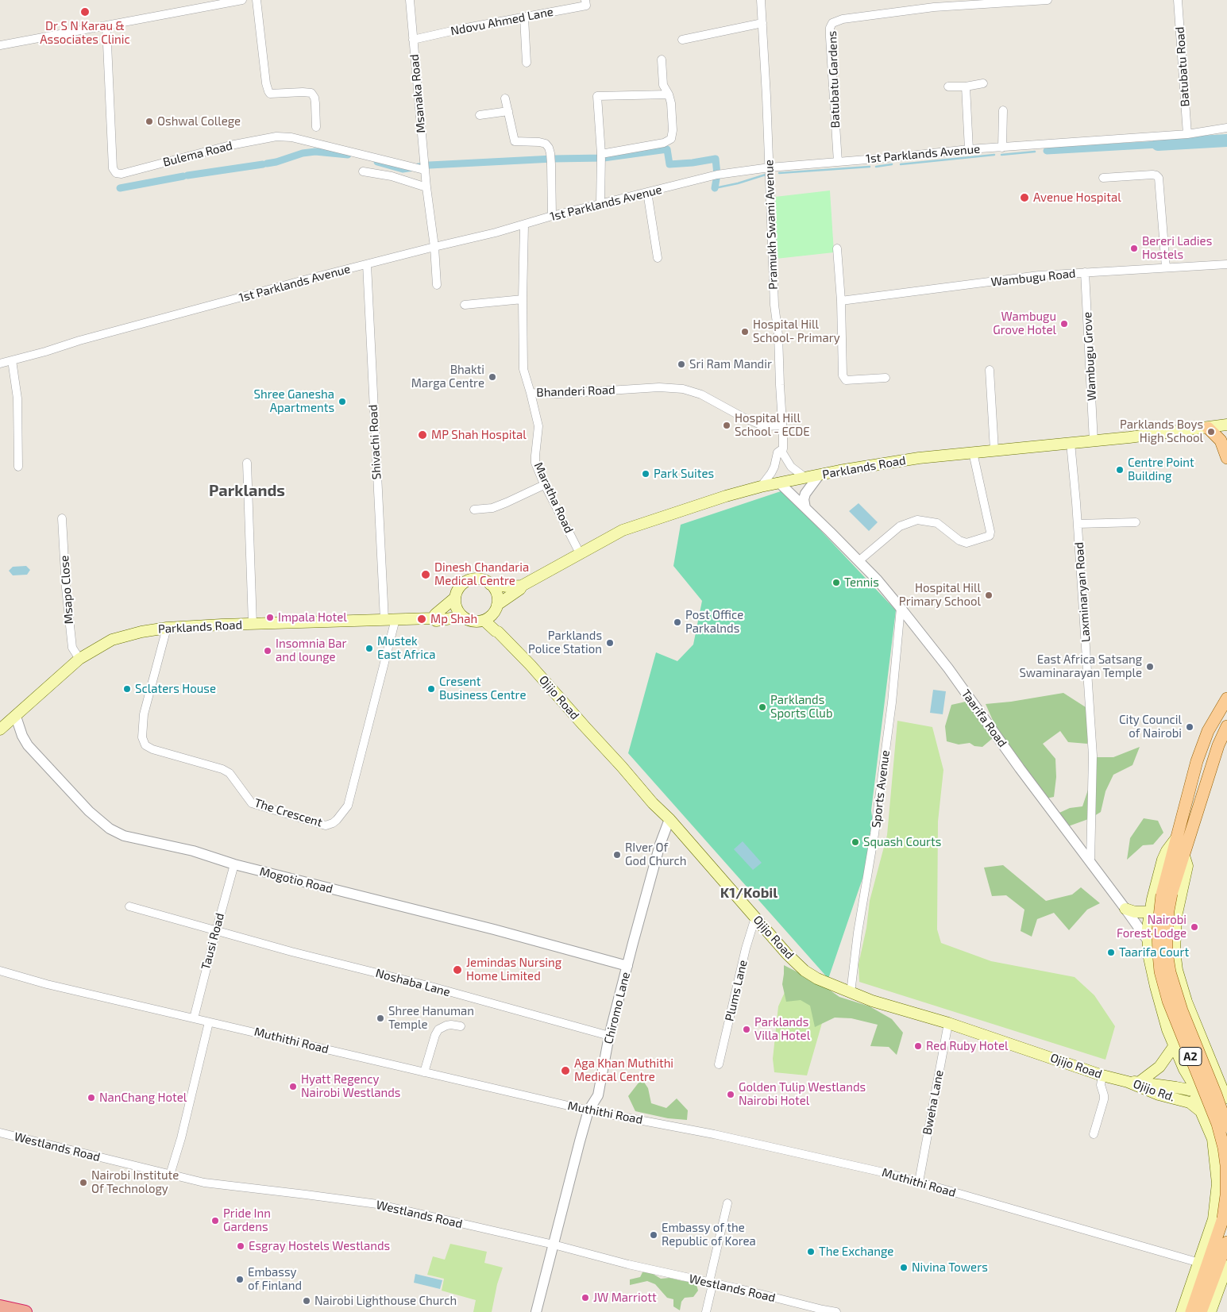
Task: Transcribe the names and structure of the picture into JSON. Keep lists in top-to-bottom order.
{
  "streets": {
    "main road": [
      "Parklands Road",
      "Ojijo Road",
      "A2",
      "Ojijo Rd."
    ],
    "street": [
      "Ndovu Ahmed Lane",
      "Batubatu Road",
      "Batubatu Gardens",
      "Msanaka Road",
      "Bulema Road",
      "1st Parklands Avenue",
      "Pramukh Swami Avenue",
      "Wambugu Road",
      "Wambugu Grove",
      "Bhanderi Road",
      "Shivachi Road",
      "Maratha Road",
      "Msapo Close",
      "Laxminaryan Road",
      "Taarifa Road",
      "Sports Avenue",
      "The Crescent",
      "Mogotio Road",
      "Tausi Road",
      "Noshaba Lane",
      "Plums Lane",
      "Chiromo Lane",
      "Muthithi Road",
      "Bweha Lane",
      "Westlands Road"
    ]
  },
  "crossings": [
    ["Ndovu Ahmed Lane", "Msanaka Road"],
    ["Batubatu Road", "1st Parklands Avenue"],
    ["Batubatu Gardens", "1st Parklands Avenue"],
    ["Msanaka Road", "Bulema Road"],
    ["Msanaka Road", "1st Parklands Avenue"],
    ["1st Parklands Avenue", "Pramukh Swami Avenue"],
    ["1st Parklands Avenue", "Bhanderi Road"],
    ["1st Parklands Avenue", "Shivachi Road"],
    ["Pramukh Swami Avenue", "Bhanderi Road"],
    ["Pramukh Swami Avenue", "Parklands Road"],
    ["Wambugu Road", "Wambugu Grove"],
    ["Wambugu Grove", "Parklands Road"],
    ["Bhanderi Road", "Maratha Road"],
    ["Shivachi Road", "Parklands Road"],
    ["Parklands Road", "Maratha Road"],
    ["Parklands Road", "Msapo Close"],
    ["Parklands Road", "Laxminaryan Road"],
    ["Parklands Road", "Ojijo Road"],
    ["Parklands Road", "Taarifa Road"],
    ["Parklands Road", "The Crescent"],
    ["Parklands Road", "Mogotio Road"],
    ["Laxminaryan Road", "Taarifa Road"],
    ["Ojijo Road", "Sports Avenue"],
    ["Ojijo Road", "Plums Lane"],
    ["Ojijo Road", "Chiromo Lane"],
    ["Ojijo Road", "Ojijo Rd."],
    ["Ojijo Road", "Bweha Lane"],
    ["Taarifa Road", "Sports Avenue"],
    ["Mogotio Road", "Tausi Road"],
    ["Mogotio Road", "Chiromo Lane"],
    ["Tausi Road", "Noshaba Lane"],
    ["Tausi Road", "Muthithi Road"],
    ["Noshaba Lane", "Chiromo Lane"],
    ["Chiromo Lane", "Muthithi Road"],
    ["Chiromo Lane", "Westlands Road"],
    ["Muthithi Road", "A2"],
    ["Muthithi Road", "Bweha Lane"]
  ],
  "districts": ["Parklands", "K1/Kobil"],
  "places": [
    "Dr S N Karau & Associates Clinic",
    "Oshwal College",
    "Avenue Hospital",
    "Bereri Ladies Hostels",
    "Wambugu Grove Hotel",
    "Hospital Hill School- Primary",
    "Sri Ram Mandir",
    "Bhakti Marga Centre",
    "Shree Ganesha Apartments",
    "Hospital Hill School - ECDE",
    "Parklands Boys High School",
    "MP Shah Hospital",
    "Centre Point Building",
    "Park Suites",
    "Dinesh Chandaria Medical Centre",
    "Tennis",
    "Hospital Hill Primary School",
    "Impala Hotel",
    "Mp Shah",
    "Post Office Parkalnds",
    "Parklands Police Station",
    "Mustek East Africa",
    "Insomnia Bar and lounge",
    "East Africa Satsang Swaminarayan Temple",
    "Sclaters House",
    "Cresent Business Centre",
    "Parklands Sports Club",
    "City Council of Nairobi",
    "Squash Courts",
    "RIver Of God Church",
    "Nairobi Forest Lodge",
    "Taarifa Court",
    "Jemindas Nursing Home Limited",
    "Shree Hanuman Temple",
    "Parklands Villa Hotel",
    "Red Ruby Hotel",
    "Aga Khan Muthithi Medical Centre",
    "Hyatt Regency Nairobi Westlands",
    "Golden Tulip Westlands Nairobi Hotel",
    "NanChang Hotel",
    "Nairobi Institute Of Technology",
    "Pride Inn Gardens",
    "Embassy of the Republic of Korea",
    "Esgray Hostels Westlands",
    "The Exchange",
    "Nivina Towers",
    "Embassy of Finland",
    "JW Marriott",
    "Nairobi Lighthouse Church"
  ]
}
